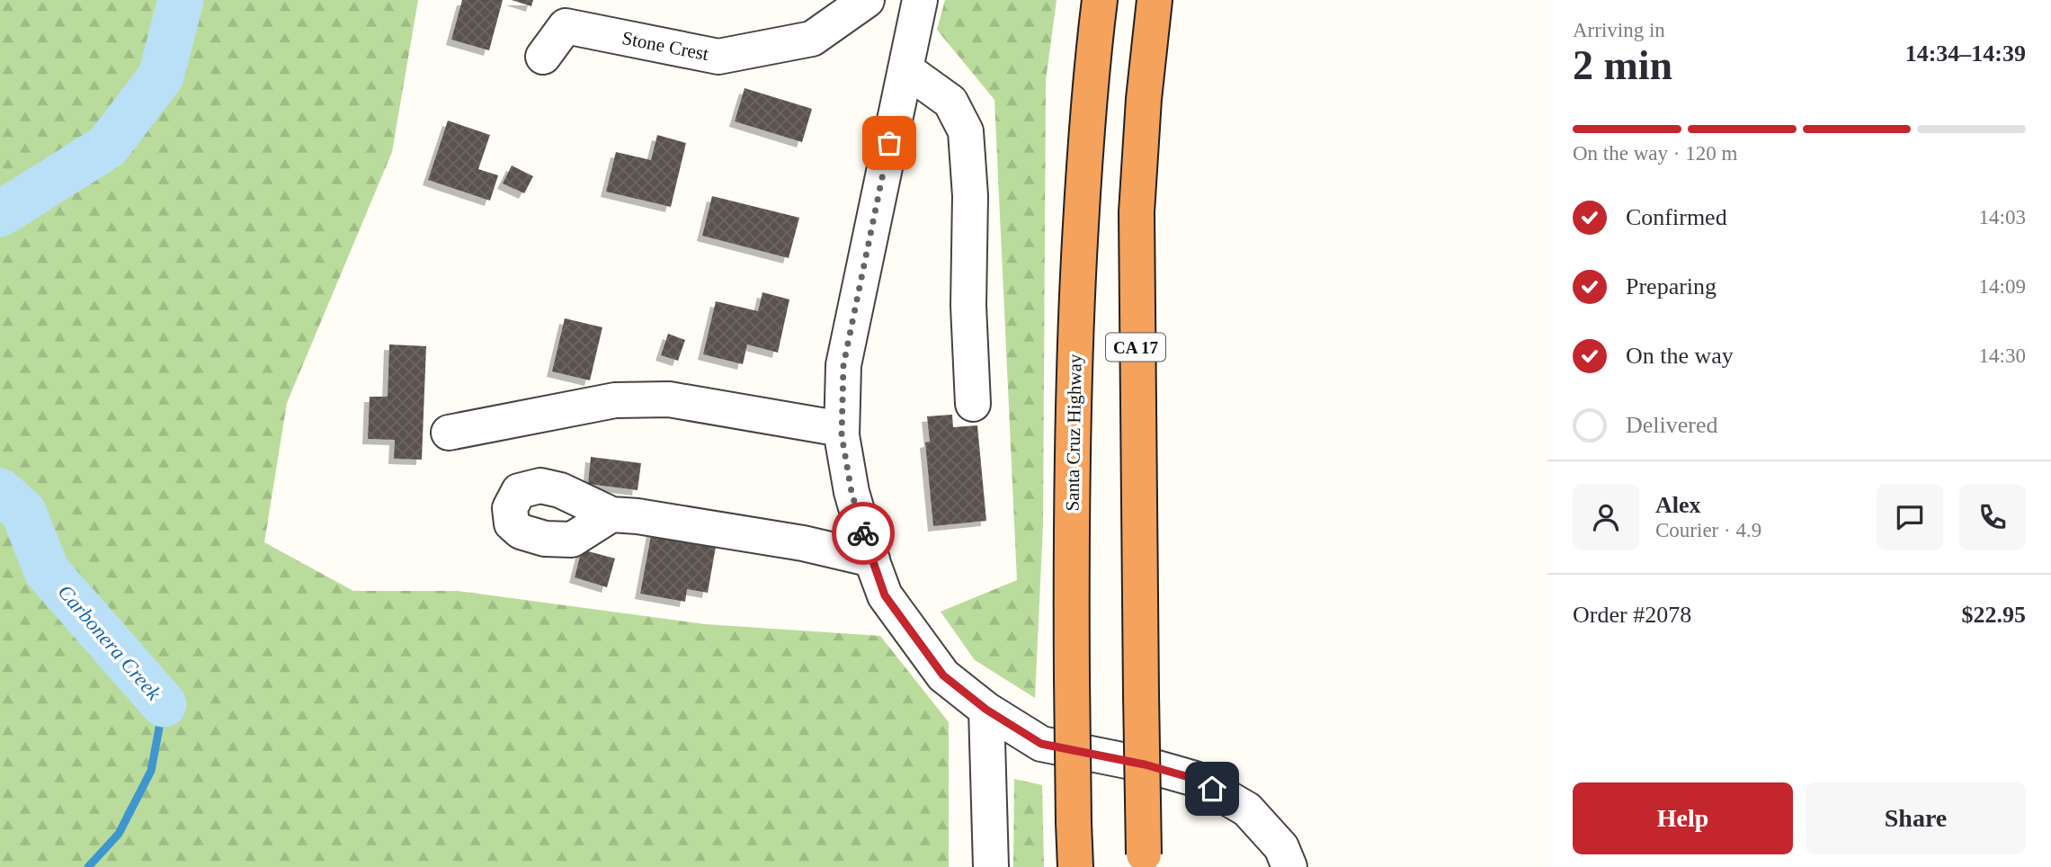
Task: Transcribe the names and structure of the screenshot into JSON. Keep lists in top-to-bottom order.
{
  "streets": {
    "highway": ["CA 17", "Santa Cruz Highway"],
    "street": ["Stone Crest"]
  },
  "water": ["Carbonera Creek"],
  "page": {
    "heading": ["2 min", "Arriving in", "14:34–14:39"],
    "panel": [
      "Alex",
      "Courier · 4.9",
      "Order #2078",
      "$22.95"
    ],
    "bar": "On the way · 120 m",
    "list": [
      ["Confirmed", "14:03"],
      ["Preparing", "14:09"],
      ["On the way", "14:30"],
      "Delivered"
    ],
    "buttons": ["Help", "Share"]
  }
}
